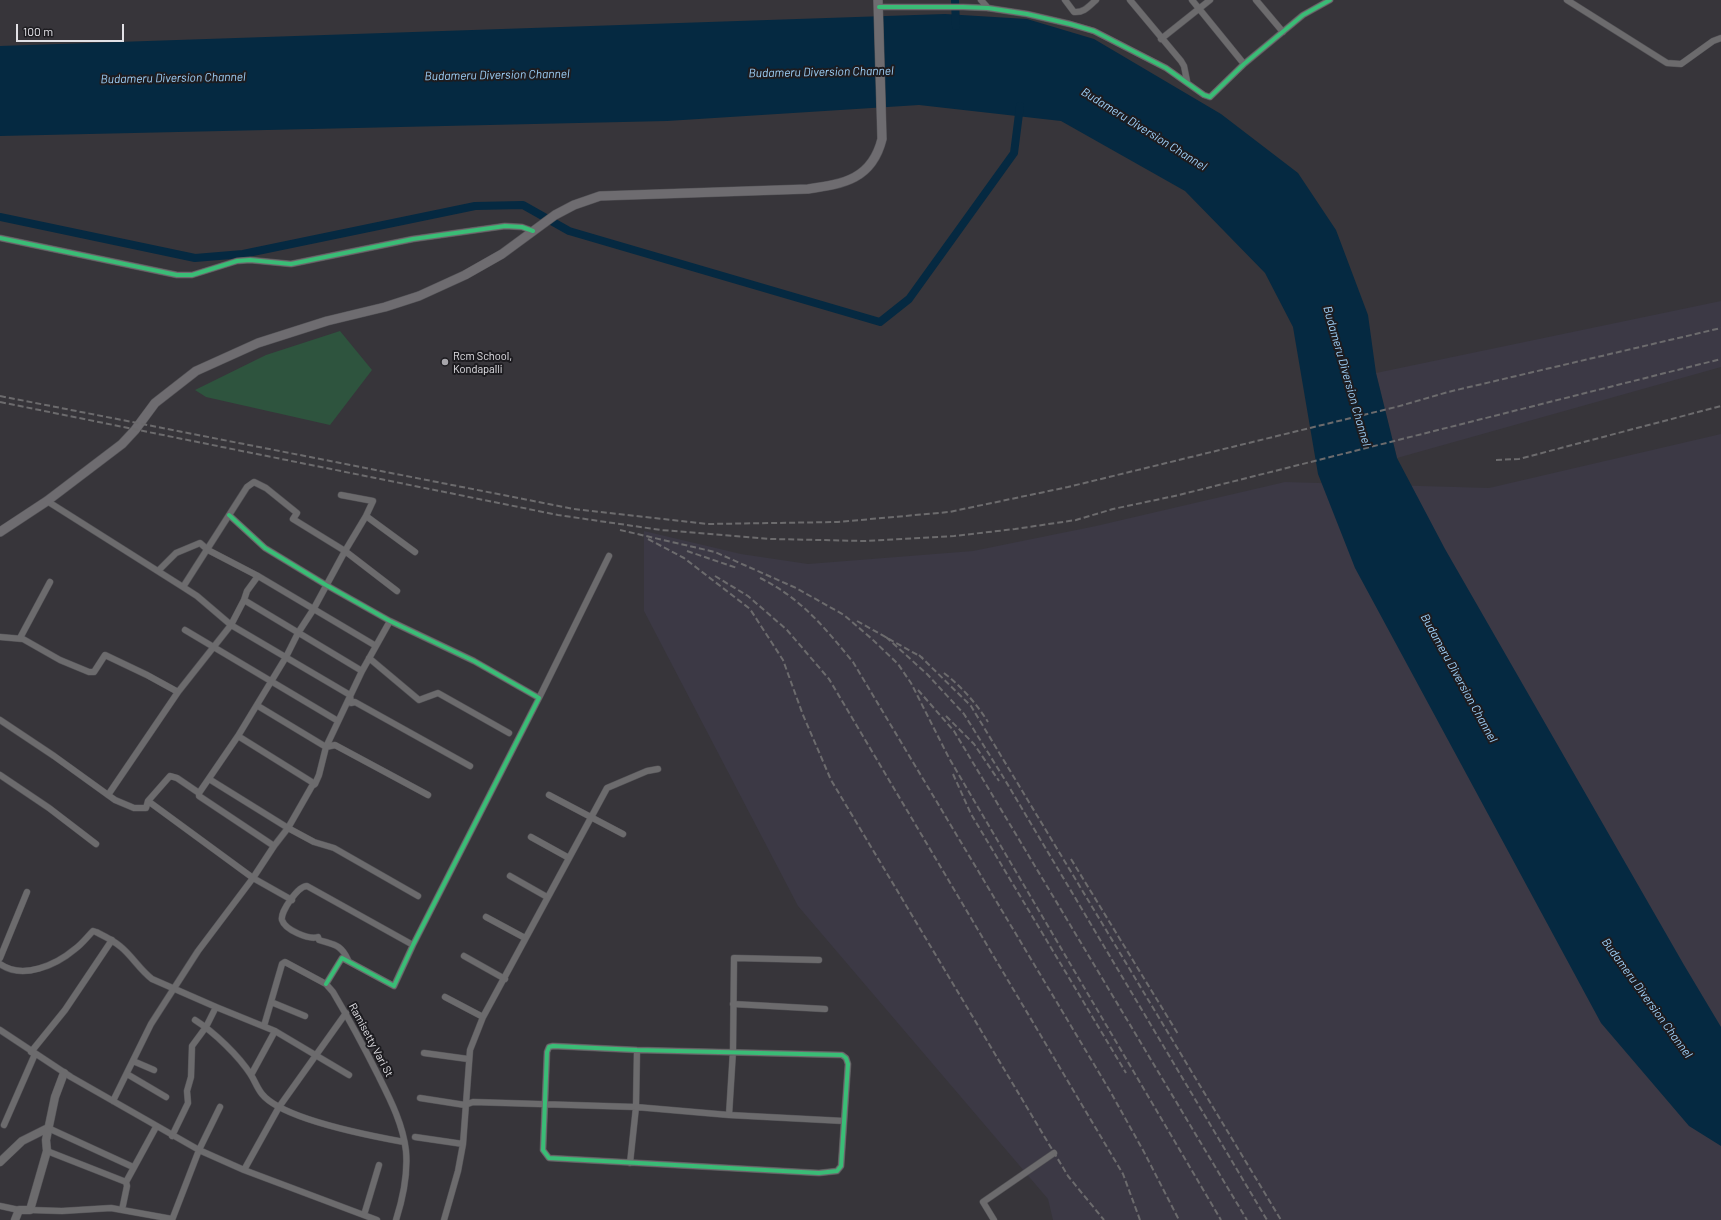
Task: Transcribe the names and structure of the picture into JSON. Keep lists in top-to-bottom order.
{
  "streets": {
    "street": ["Ramisetty Vari St"]
  },
  "water": ["Budameru Diversion Channel"],
  "places": ["Rcm School, Kondapalli"],
  "scale_bar": "100 m"
}
